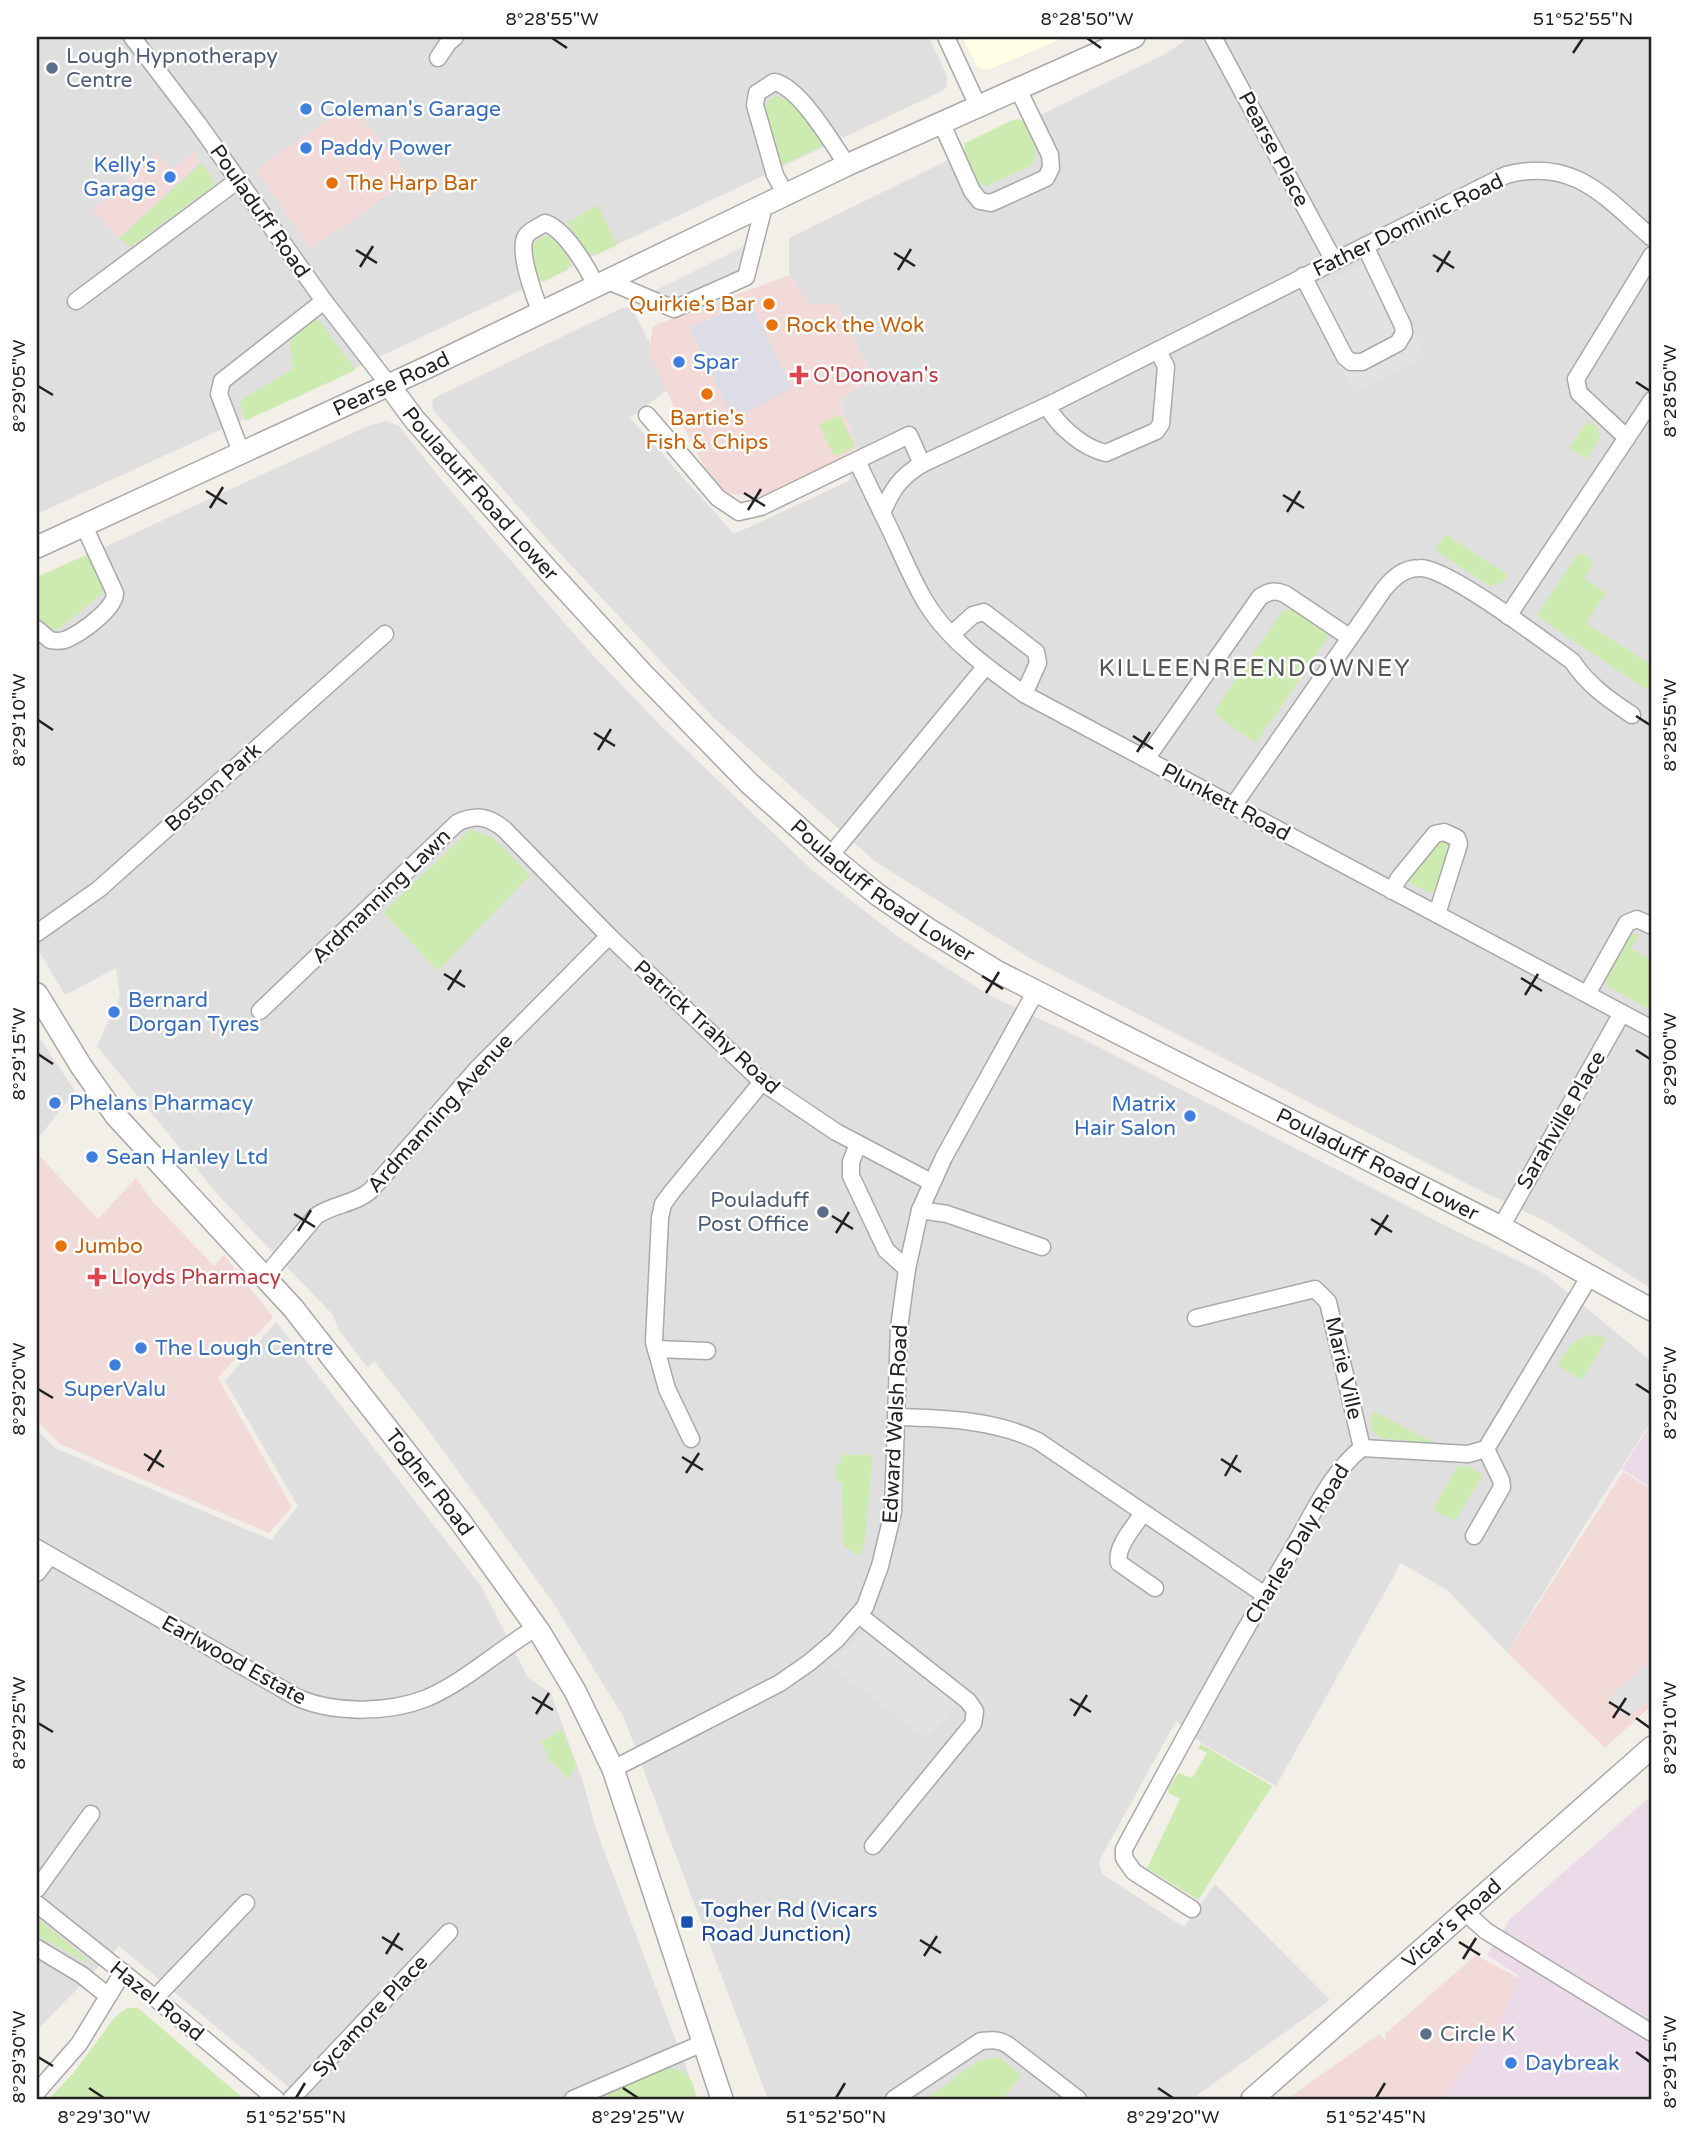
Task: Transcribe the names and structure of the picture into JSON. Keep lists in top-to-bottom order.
{
  "streets": {
    "street": [
      "Pearse Place",
      "Pouladuff Road",
      "Father Dominic Road",
      "Pearse Road",
      "Pouladuff Road Lower",
      "Boston Park",
      "Plunkett Road",
      "Ardmanning Lawn",
      "Patrick Trahy Road",
      "Ardmanning Avenue",
      "Sarahville Place",
      "Marie Ville",
      "Edward Walsh Road",
      "Togher Road",
      "Charles Daly Road",
      "Earlwood Estate",
      "Vicar's Road",
      "Hazel Road",
      "Sycamore Place"
    ]
  },
  "crossings": [
    ["Pearse Place", "Father Dominic Road"],
    ["Pouladuff Road", "Pearse Road"],
    ["Pouladuff Road", "Pouladuff Road Lower"],
    ["Pearse Road", "Pouladuff Road Lower"],
    ["Pouladuff Road Lower", "Sarahville Place"],
    ["Pouladuff Road Lower", "Edward Walsh Road"],
    ["Plunkett Road", "Sarahville Place"],
    ["Ardmanning Lawn", "Patrick Trahy Road"],
    ["Patrick Trahy Road", "Ardmanning Avenue"],
    ["Patrick Trahy Road", "Edward Walsh Road"],
    ["Ardmanning Avenue", "Togher Road"],
    ["Marie Ville", "Charles Daly Road"],
    ["Edward Walsh Road", "Togher Road"],
    ["Togher Road", "Earlwood Estate"]
  ],
  "districts": ["KILLEENREENDOWNEY"],
  "places": {
    "other": [
      "Lough Hypnotherapy Centre",
      "Coleman's Garage",
      "Paddy Power",
      "Kelly's Garage",
      "The Harp Bar",
      "Quirkie's Bar",
      "Rock the Wok",
      "Spar",
      "Bartie's Fish & Chips",
      "Bernard Dorgan Tyres",
      "Phelans Pharmacy",
      "Matrix Hair Salon",
      "Sean Hanley Ltd",
      "Pouladuff Post Office",
      "Jumbo",
      "The Lough Centre",
      "SuperValu",
      "Circle K",
      "Daybreak"
    ],
    "health": ["O'Donovan's", "Lloyds Pharmacy"],
    "transit": ["Togher Rd (Vicars Road Junction)"]
  },
  "coordinates": [
    "8°28'55\"W",
    "8°28'50\"W",
    "51°52'55\"N",
    "8°29'05\"W",
    "8°29'10\"W",
    "8°29'15\"W",
    "8°29'00\"W",
    "8°29'20\"W",
    "8°29'25\"W",
    "8°29'30\"W",
    "51°52'50\"N",
    "51°52'45\"N"
  ]
}
